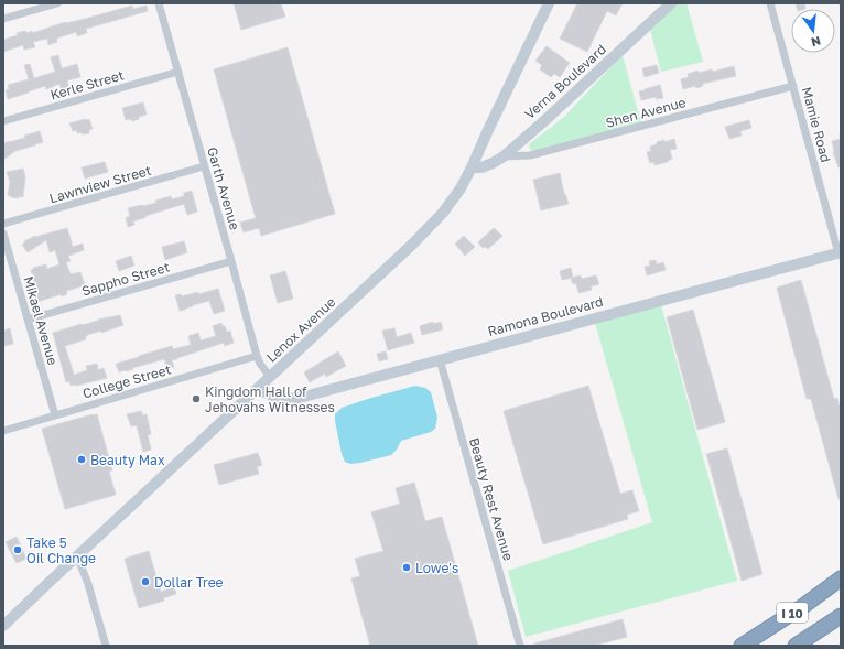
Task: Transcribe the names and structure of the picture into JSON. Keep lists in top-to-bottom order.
{
  "streets": {
    "highway": ["I 10"],
    "street": [
      "Verna Boulevard",
      "Kerle Street",
      "Shen Avenue",
      "Mamie Road",
      "Lawnview Street",
      "Garth Avenue",
      "Sappho Street",
      "Ramona Boulevard",
      "Mikael Avenue",
      "Lenox Avenue",
      "College Street",
      "Beauty Rest Avenue"
    ]
  },
  "crossings": [
    ["Verna Boulevard", "Shen Avenue"],
    ["Verna Boulevard", "Lenox Avenue"],
    ["Kerle Street", "Garth Avenue"],
    ["Shen Avenue", "Mamie Road"],
    ["Mamie Road", "Ramona Boulevard"],
    ["Lawnview Street", "Garth Avenue"],
    ["Garth Avenue", "Sappho Street"],
    ["Garth Avenue", "Lenox Avenue"],
    ["Garth Avenue", "College Street"],
    ["Sappho Street", "Mikael Avenue"],
    ["Ramona Boulevard", "Lenox Avenue"],
    ["Ramona Boulevard", "Beauty Rest Avenue"],
    ["Mikael Avenue", "College Street"]
  ],
  "places": [
    "Kingdom Hall of Jehovahs Witnesses",
    "Beauty Max",
    "Take 5 Oil Change",
    "Lowe's",
    "Dollar Tree"
  ],
  "north": "bottom"
}
